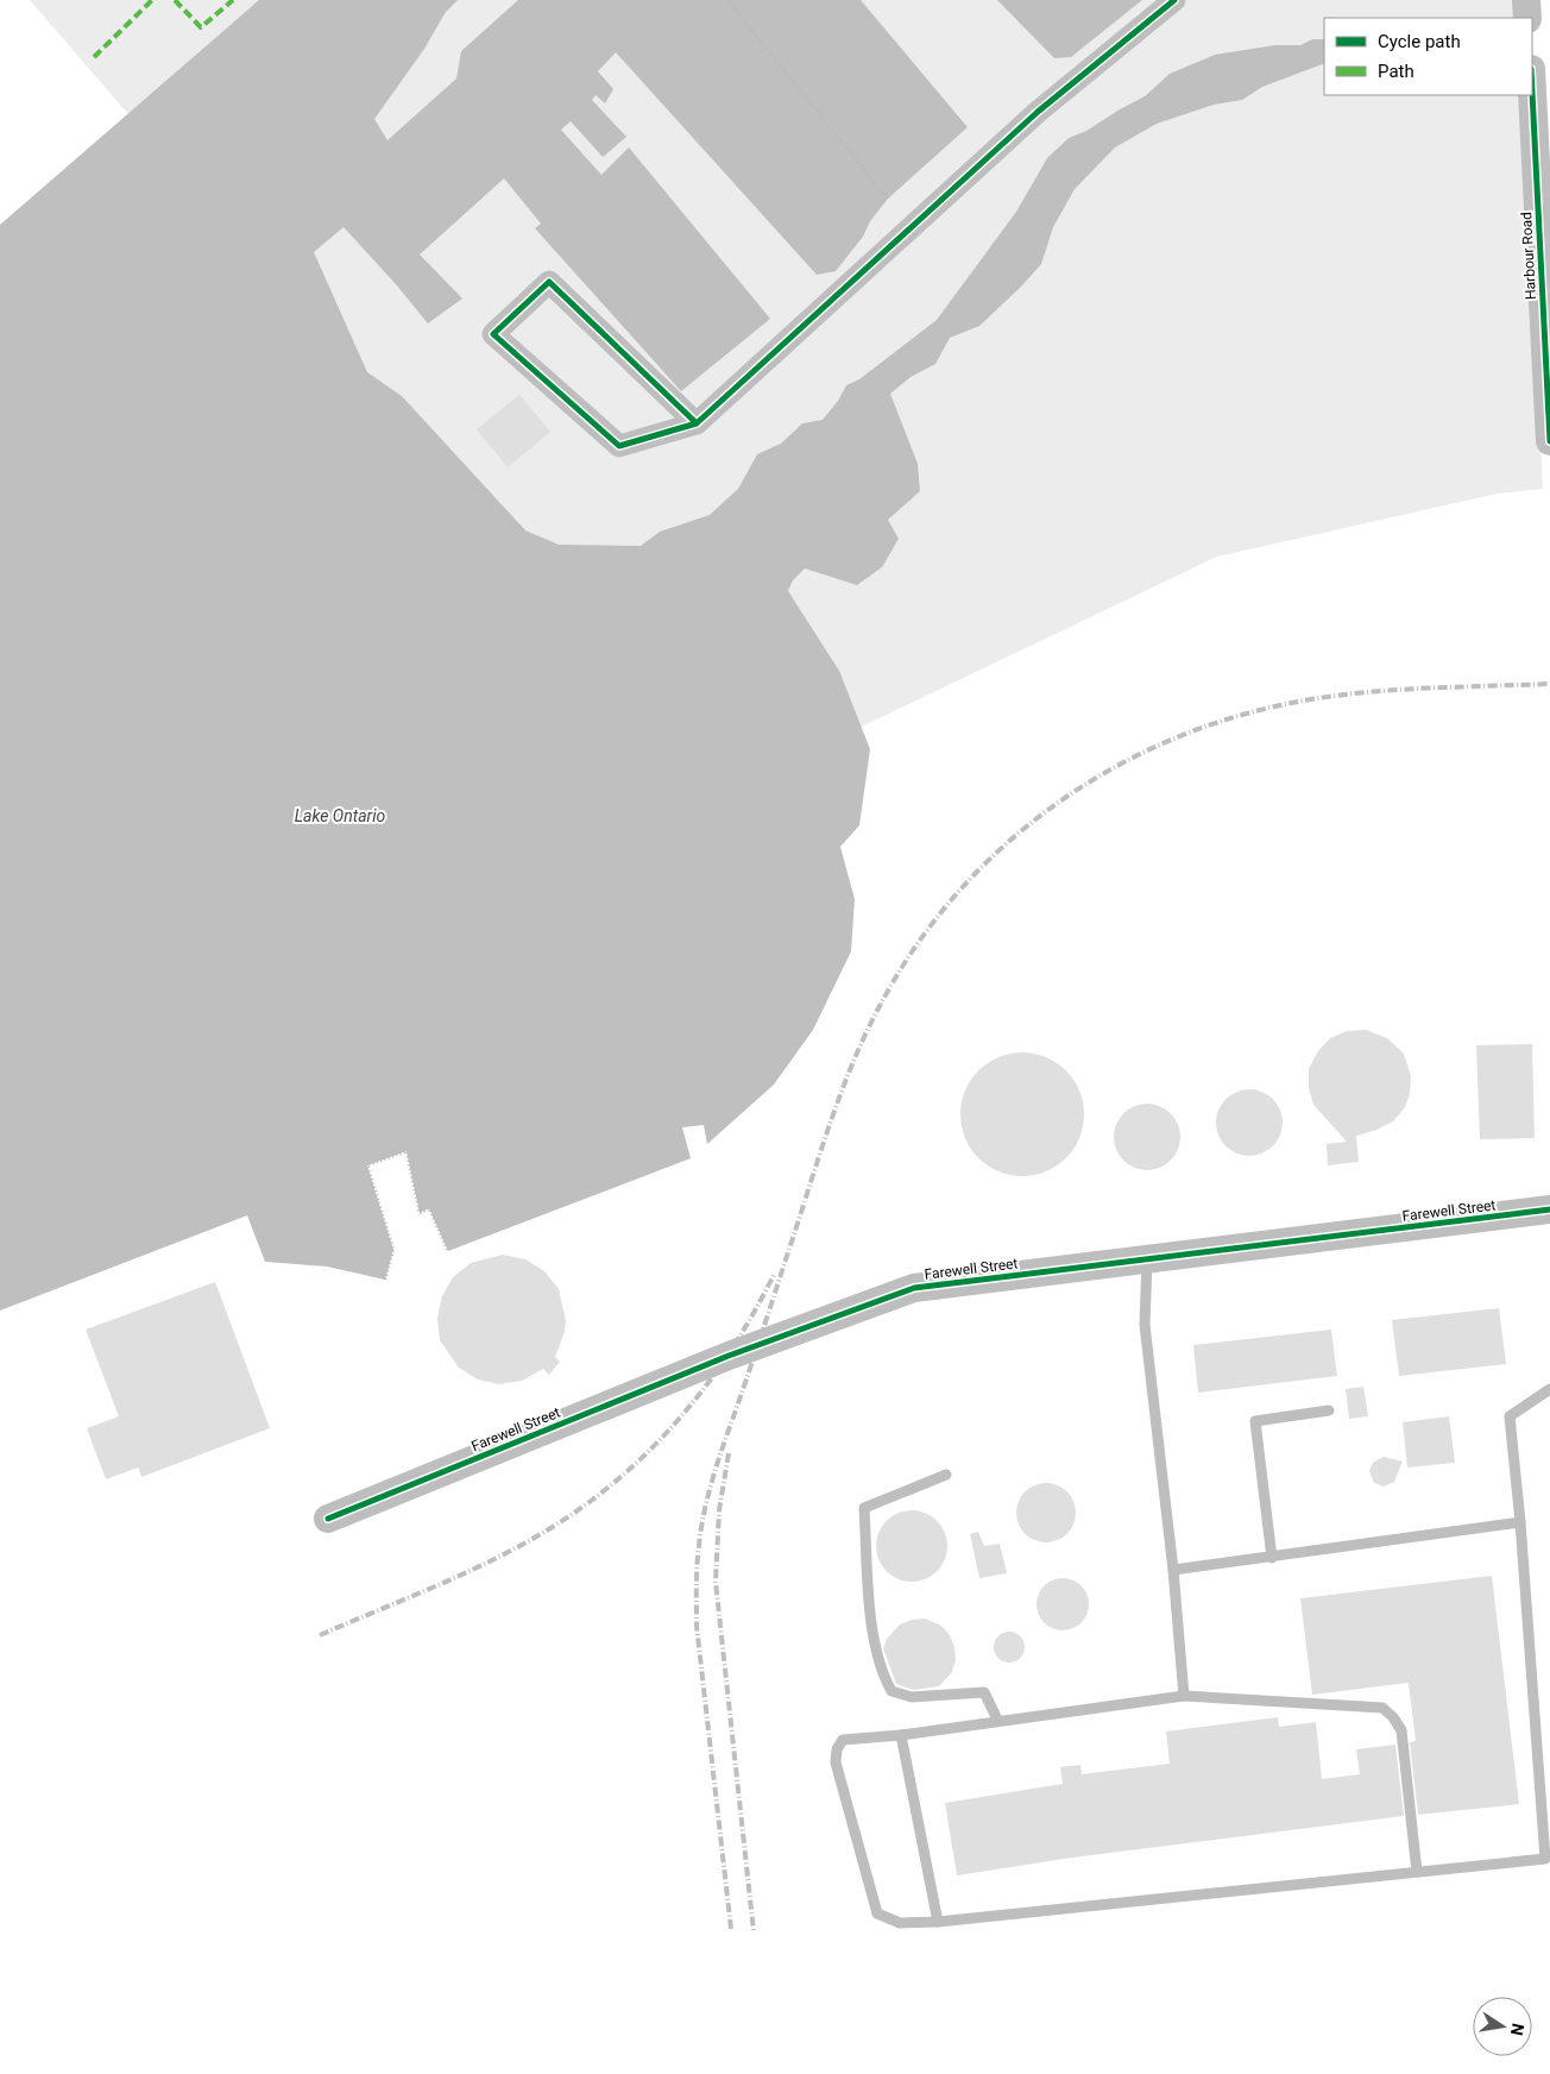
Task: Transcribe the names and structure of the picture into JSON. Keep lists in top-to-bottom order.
{
  "streets": {
    "street": ["Harbour Road", "Farewell Street"]
  },
  "water": ["Lake Ontario"],
  "legend": ["Cycle path", "Path"],
  "north": "right"
}
